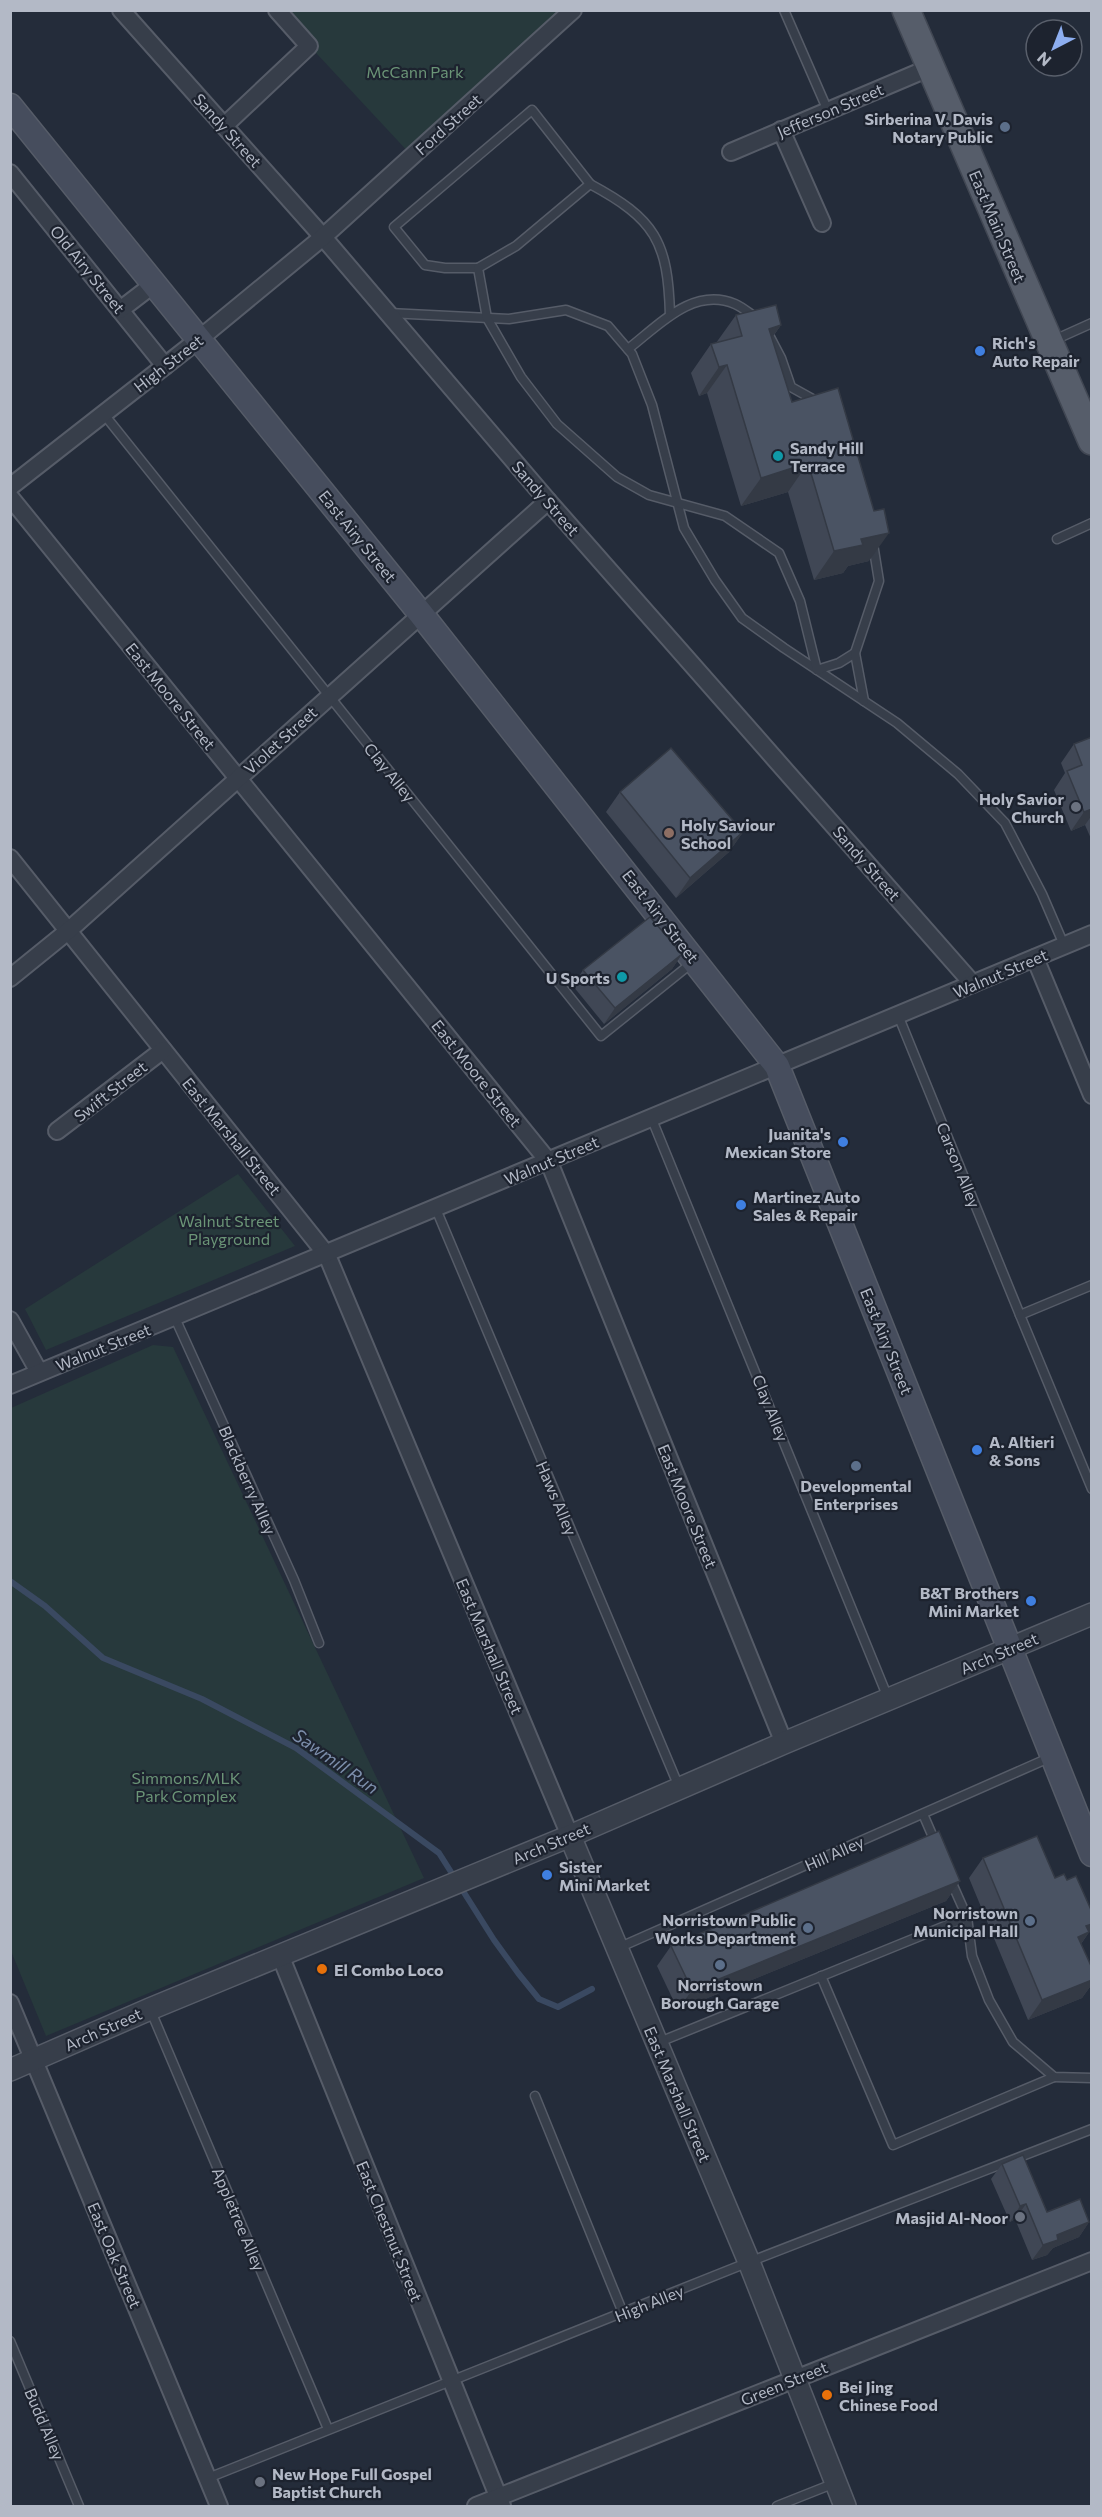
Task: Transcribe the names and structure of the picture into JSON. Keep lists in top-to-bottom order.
{
  "streets": {
    "main road": ["East Main Street", "East Airy Street"],
    "street": [
      "Jefferson Street",
      "Ford Street",
      "Sandy Street",
      "Old Airy Street",
      "High Street",
      "East Moore Street",
      "Violet Street",
      "Walnut Street",
      "Swift Street",
      "East Marshall Street",
      "Arch Street",
      "East Chestnut Street",
      "East Oak Street",
      "Green Street"
    ],
    "lane": [
      "Clay Alley",
      "Carson Alley",
      "Blackberry Alley",
      "Haws Alley",
      "Hill Alley",
      "Appletree Alley",
      "High Alley",
      "Budd Alley"
    ]
  },
  "crossings": [
    ["Jefferson Street", "East Main Street"],
    ["Ford Street", "Sandy Street"],
    ["Ford Street", "High Street"],
    ["Sandy Street", "High Street"],
    ["Sandy Street", "Violet Street"],
    ["Sandy Street", "Walnut Street"],
    ["Old Airy Street", "High Street"],
    ["High Street", "East Airy Street"],
    ["High Street", "Clay Alley"],
    ["East Airy Street", "Violet Street"],
    ["East Airy Street", "Clay Alley"],
    ["East Airy Street", "Walnut Street"],
    ["East Airy Street", "Arch Street"],
    ["East Airy Street", "Hill Alley"],
    ["East Moore Street", "Violet Street"],
    ["East Moore Street", "Walnut Street"],
    ["East Moore Street", "Arch Street"],
    ["Violet Street", "Clay Alley"],
    ["Violet Street", "East Marshall Street"],
    ["Clay Alley", "Walnut Street"],
    ["Clay Alley", "Arch Street"],
    ["Walnut Street", "East Marshall Street"],
    ["Walnut Street", "Carson Alley"],
    ["Walnut Street", "Blackberry Alley"],
    ["Walnut Street", "Haws Alley"],
    ["Swift Street", "East Marshall Street"],
    ["East Marshall Street", "Arch Street"],
    ["East Marshall Street", "Hill Alley"],
    ["East Marshall Street", "High Alley"],
    ["East Marshall Street", "Green Street"],
    ["Haws Alley", "Arch Street"],
    ["Arch Street", "Appletree Alley"],
    ["Arch Street", "East Chestnut Street"],
    ["Arch Street", "East Oak Street"],
    ["Appletree Alley", "High Alley"],
    ["East Chestnut Street", "High Alley"],
    ["East Chestnut Street", "Green Street"],
    ["East Oak Street", "High Alley"]
  ],
  "water": ["Sawmill Run"],
  "parks": ["McCann Park", "Walnut Street Playground", "Simmons/MLK Park Complex"],
  "places": [
    "Sirberina V. Davis Notary Public",
    "Rich's Auto Repair",
    "Sandy Hill Terrace",
    "Holy Savior Church",
    "Holy Saviour School",
    "U Sports",
    "Juanita's Mexican Store",
    "Martinez Auto Sales & Repair",
    "A. Altieri & Sons",
    "Developmental Enterprises",
    "B&T Brothers Mini Market",
    "Sister Mini Market",
    "Norristown Municipal Hall",
    "Norristown Public Works Department",
    "Norristown Borough Garage",
    "El Combo Loco",
    "Masjid Al-Noor",
    "Bei Jing Chinese Food",
    "New Hope Full Gospel Baptist Church"
  ],
  "north": "bottom left"
}
